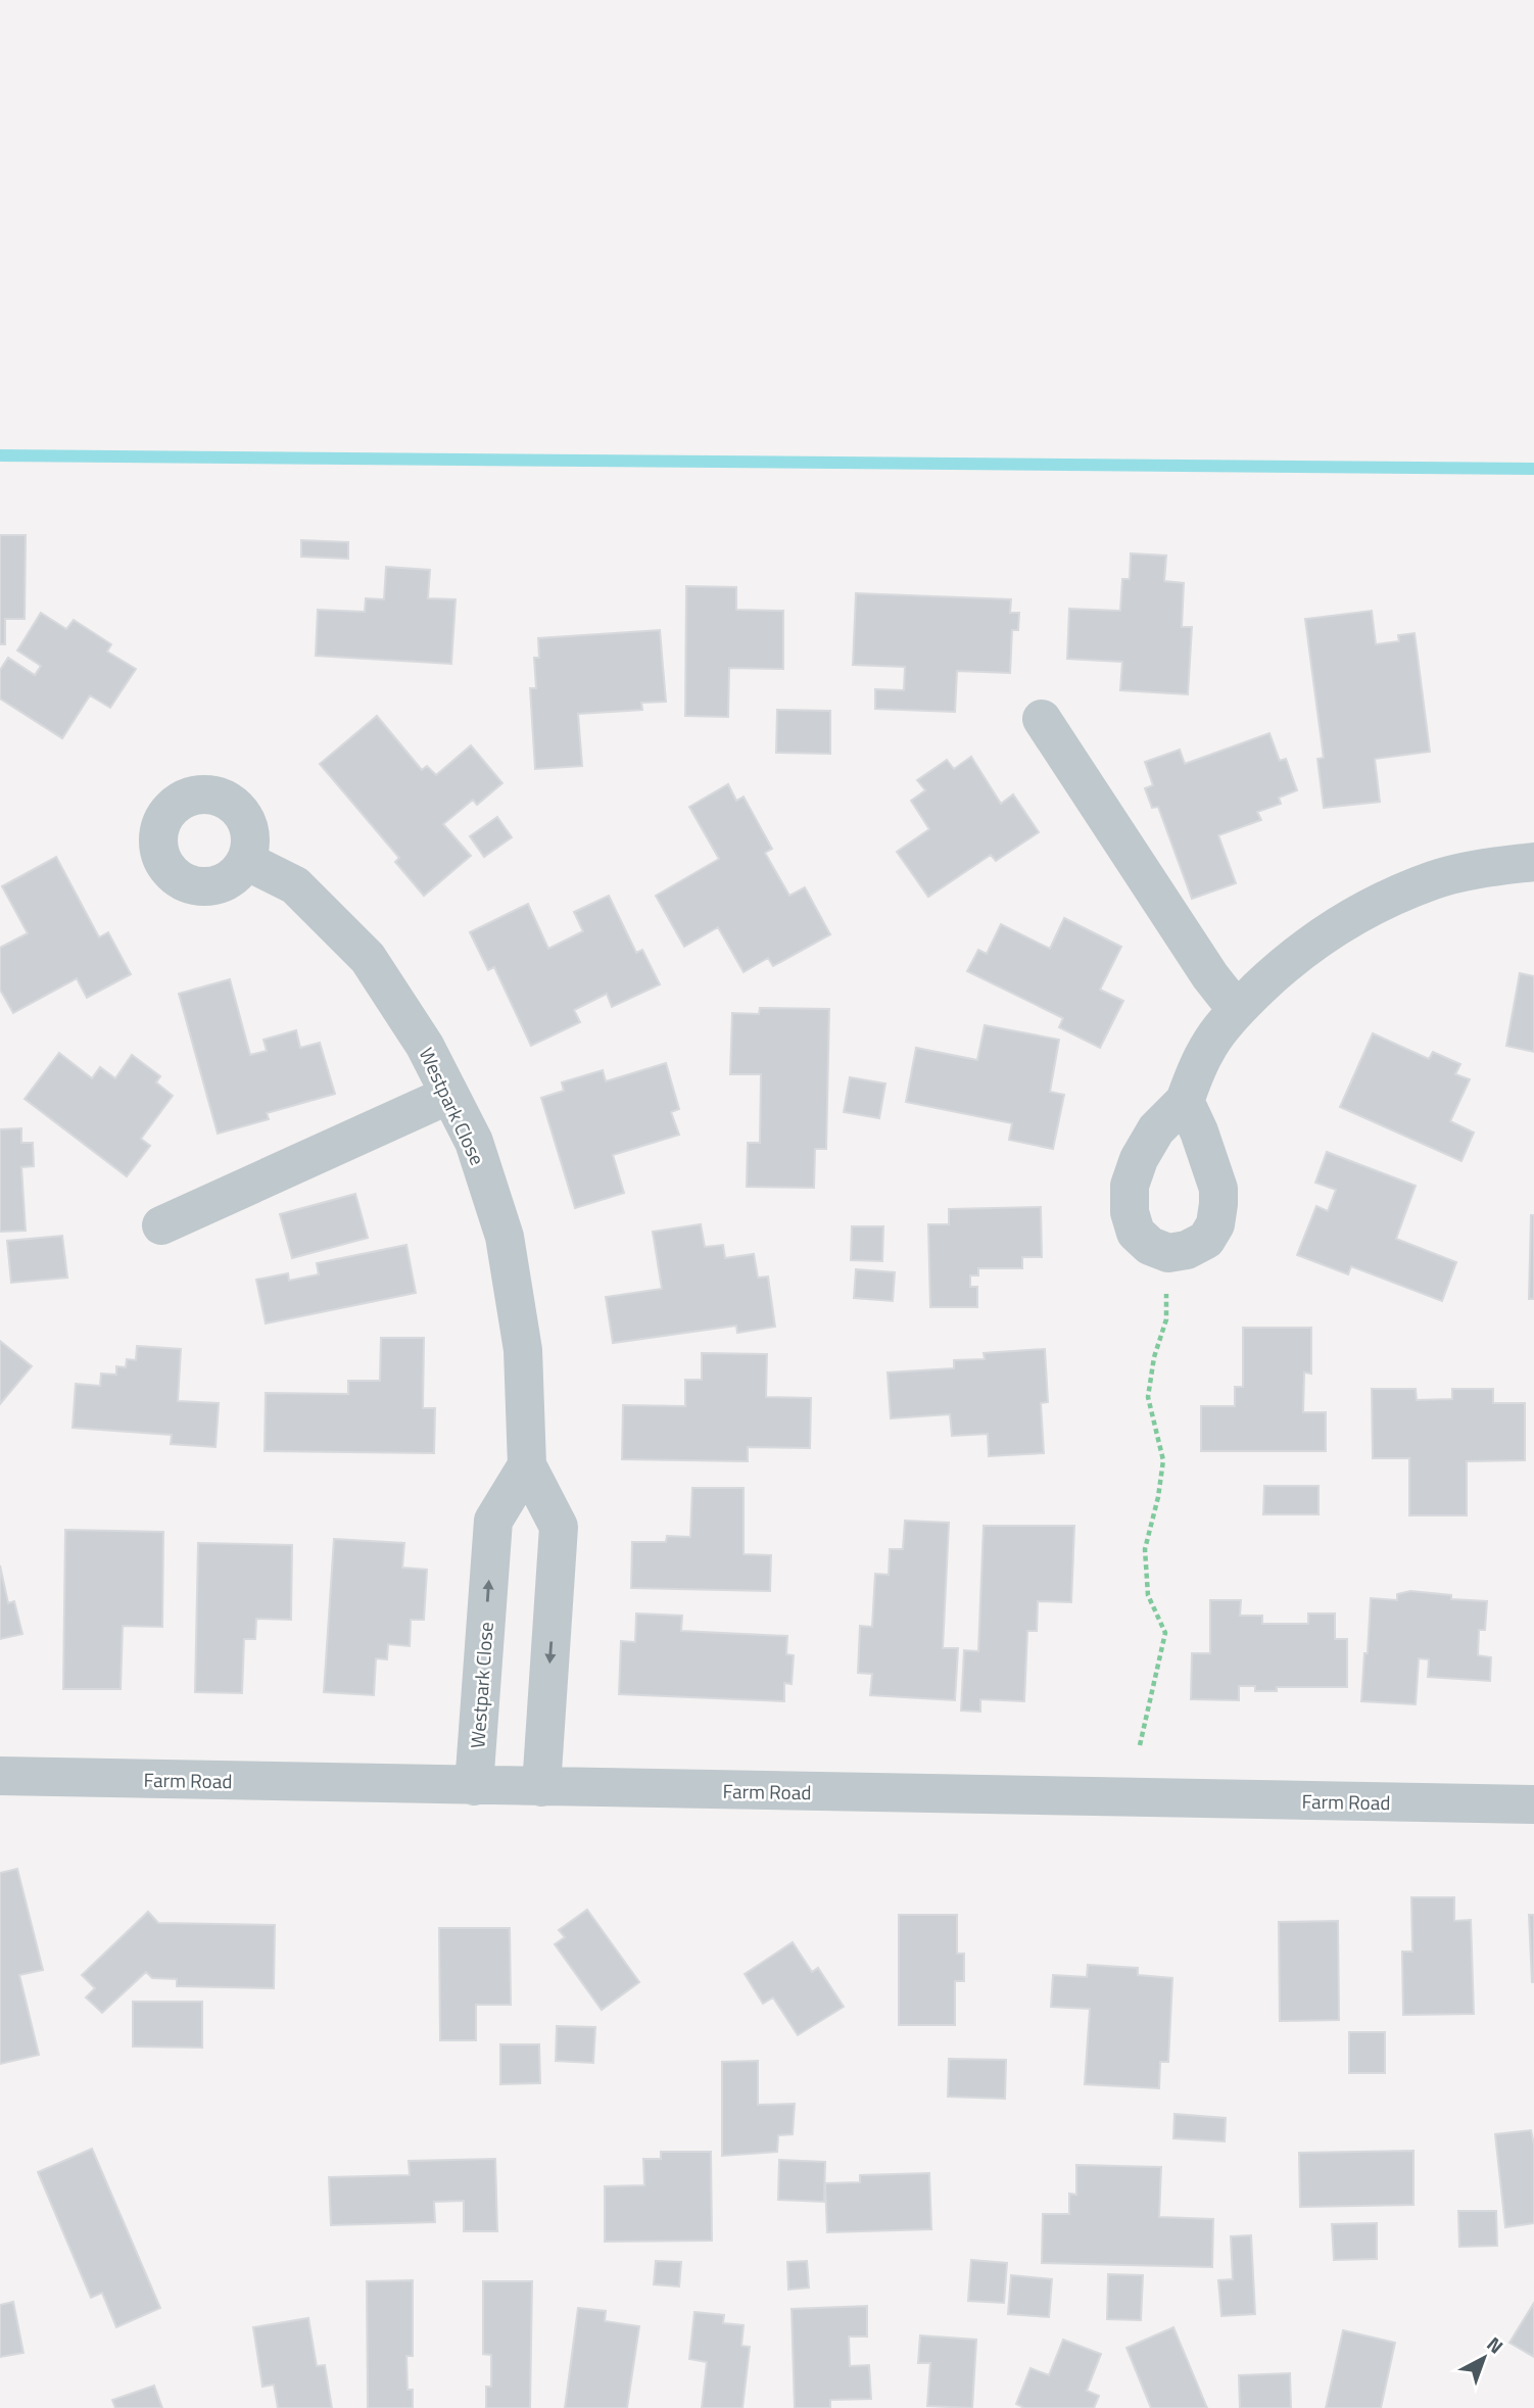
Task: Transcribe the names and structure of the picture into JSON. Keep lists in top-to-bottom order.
{
  "streets": {
    "street": ["Westpark Close", "Farm Road"]
  },
  "crossings": [
    ["Westpark Close", "Farm Road"]
  ],
  "north": "top right"
}
